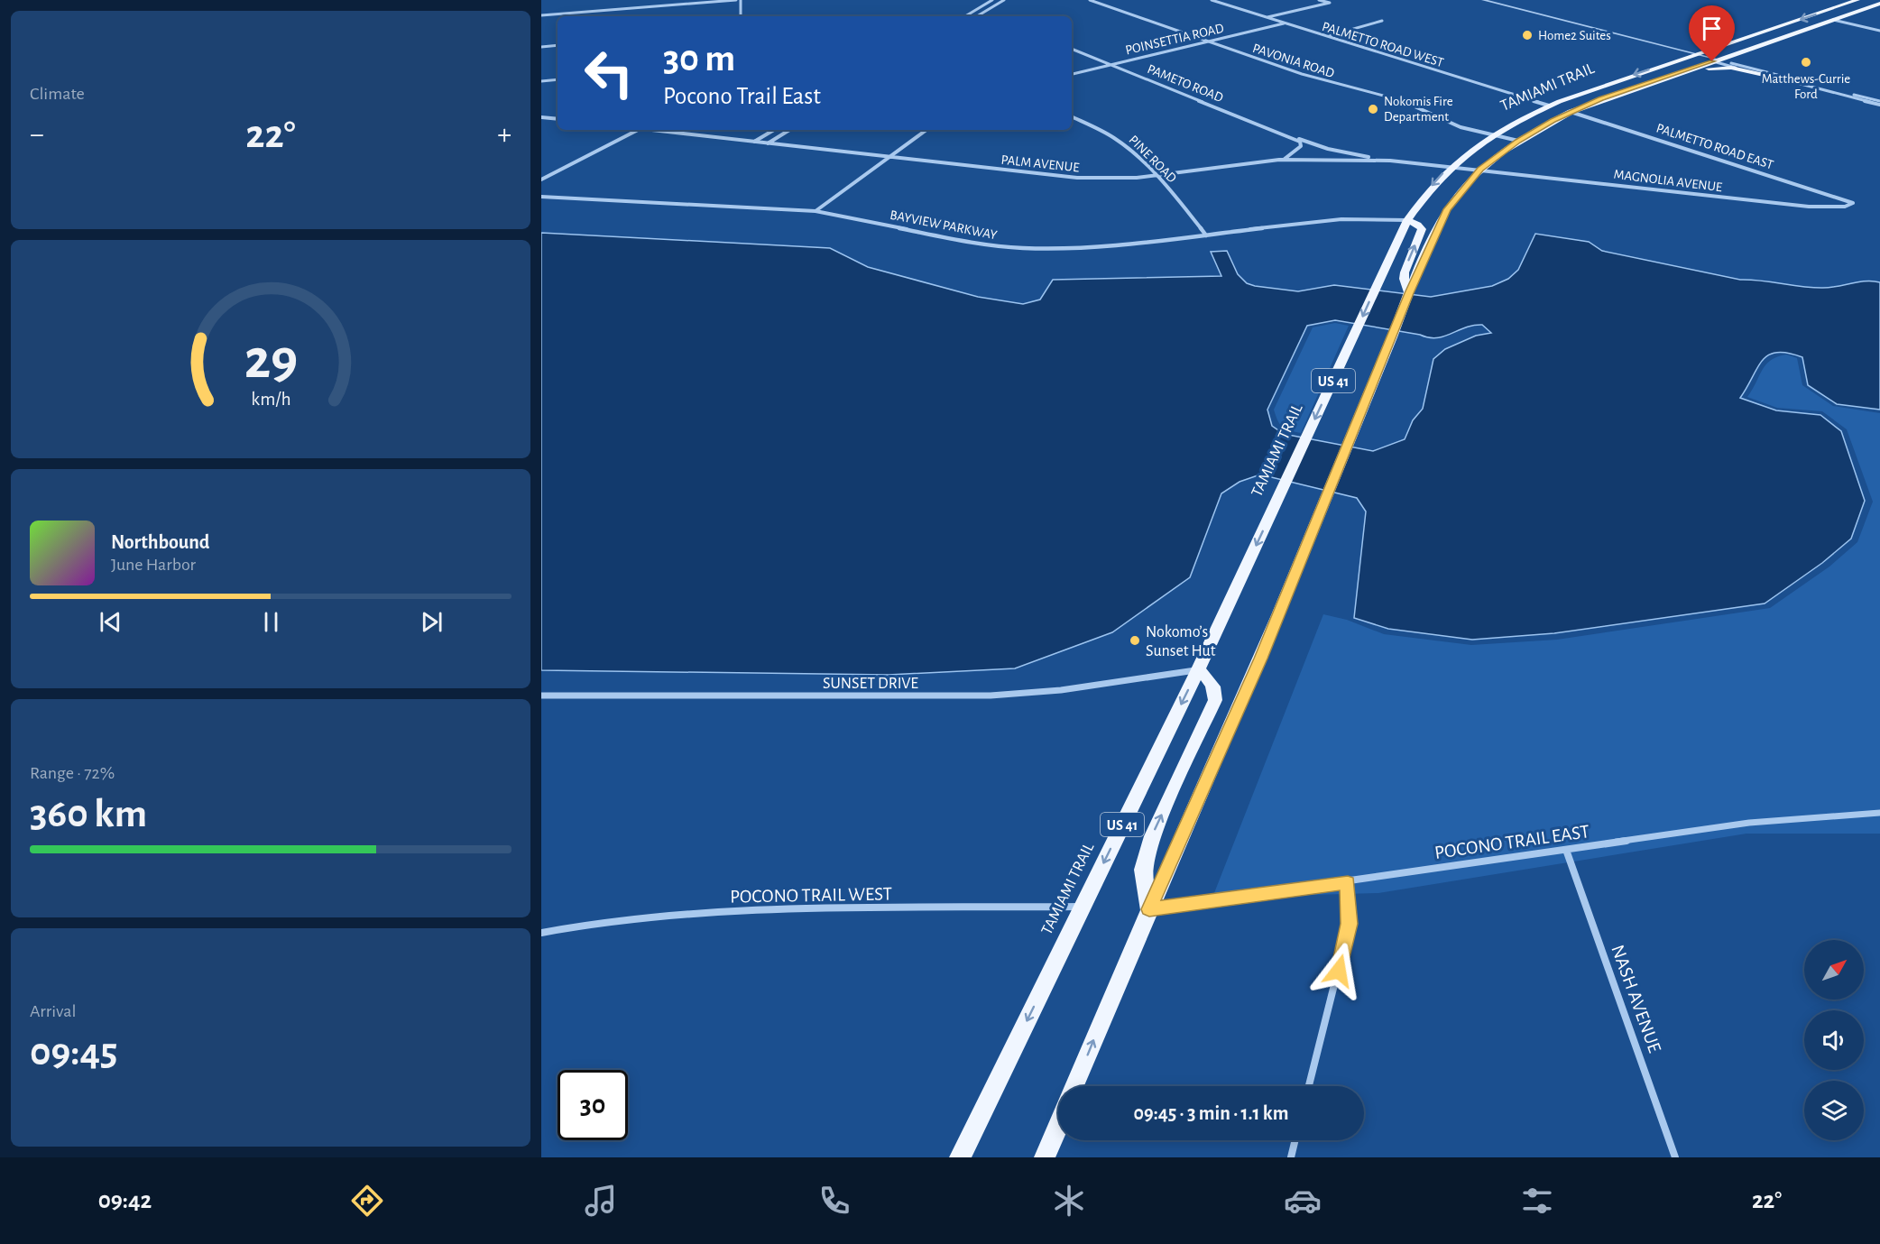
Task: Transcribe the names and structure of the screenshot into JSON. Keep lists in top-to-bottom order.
{
  "streets": {
    "main road": ["TAMIAMI TRAIL", "US 41"],
    "street": [
      "POINSETTIA ROAD",
      "PALMETTO ROAD WEST",
      "PAVONIA ROAD",
      "PAMETO ROAD",
      "PALMETTO ROAD EAST",
      "PINE ROAD",
      "PALM AVENUE",
      "MAGNOLIA AVENUE",
      "BAYVIEW PARKWAY",
      "SUNSET DRIVE",
      "POCONO TRAIL EAST",
      "POCONO TRAIL WEST",
      "NASH AVENUE"
    ]
  },
  "crossings": [
    ["POINSETTIA ROAD", "PALMETTO ROAD WEST"],
    ["POINSETTIA ROAD", "PAVONIA ROAD"],
    ["POINSETTIA ROAD", "PAMETO ROAD"],
    ["PALMETTO ROAD WEST", "TAMIAMI TRAIL"],
    ["PAVONIA ROAD", "TAMIAMI TRAIL"],
    ["PAMETO ROAD", "PALM AVENUE"],
    ["TAMIAMI TRAIL", "PALMETTO ROAD EAST"],
    ["TAMIAMI TRAIL", "PALM AVENUE"],
    ["TAMIAMI TRAIL", "MAGNOLIA AVENUE"],
    ["TAMIAMI TRAIL", "BAYVIEW PARKWAY"],
    ["TAMIAMI TRAIL", "SUNSET DRIVE"],
    ["TAMIAMI TRAIL", "POCONO TRAIL EAST"],
    ["TAMIAMI TRAIL", "POCONO TRAIL WEST"],
    ["PALMETTO ROAD EAST", "MAGNOLIA AVENUE"],
    ["PINE ROAD", "PALM AVENUE"],
    ["PINE ROAD", "BAYVIEW PARKWAY"],
    ["PALM AVENUE", "MAGNOLIA AVENUE"],
    ["POCONO TRAIL EAST", "NASH AVENUE"]
  ],
  "places": [
    "Home2 Suites",
    "Matthews-Currie Ford",
    "Nokomis Fire Department",
    "Nokomo’s Sunset Hut"
  ],
  "north": "top right",
  "page": {
    "tile": [
      "Climate",
      ["Range · 72%", "360 km"],
      ["Arrival", "09:45"]
    ],
    "turn": ["30 m", "Pocono Trail East"],
    "heat": ["−", "22°", "+"],
    "song": ["Northbound", "June Harbor"],
    "limit": "30",
    "trip": "09:45 · 3 min · 1.1 km",
    "tabs": ["09:42", "22°"],
    "gauge": ["29", "km/h"]
  }
}
